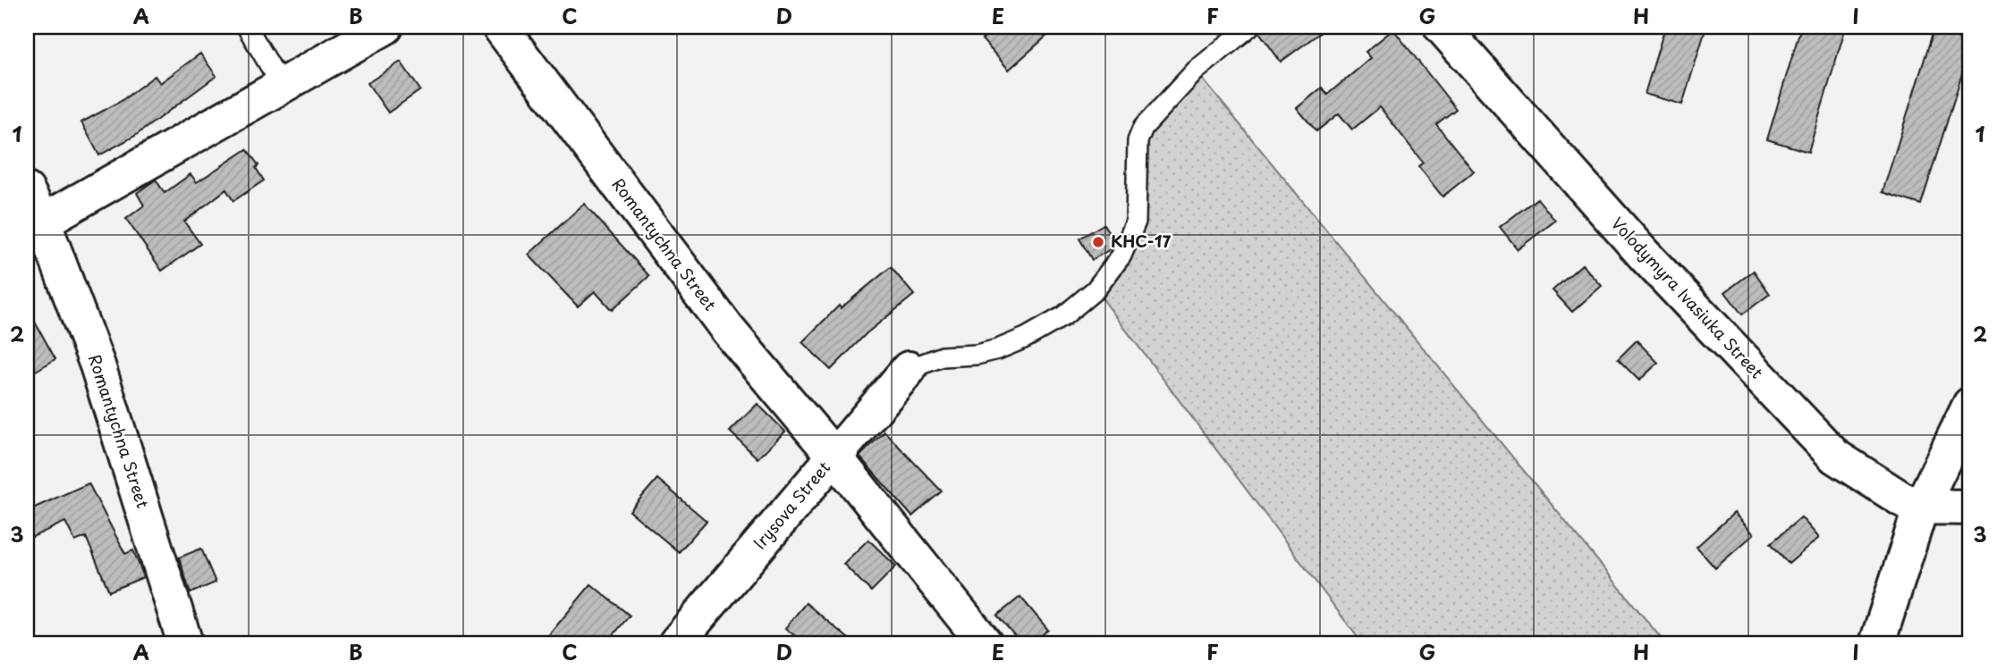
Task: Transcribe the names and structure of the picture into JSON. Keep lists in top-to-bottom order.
{
  "streets": {
    "street": ["Romantychna Street", "Volodymyra Ivasiuka Street", "Irysova Street"]
  },
  "crossings": [
    ["Romantychna Street", "Irysova Street"]
  ],
  "places": ["КНС-17"],
  "grid": {
    "columns": [
      "A",
      "B",
      "C",
      "D",
      "E",
      "F",
      "G",
      "H",
      "I"
    ],
    "rows": ["1", "2", "3"]
  }
}
